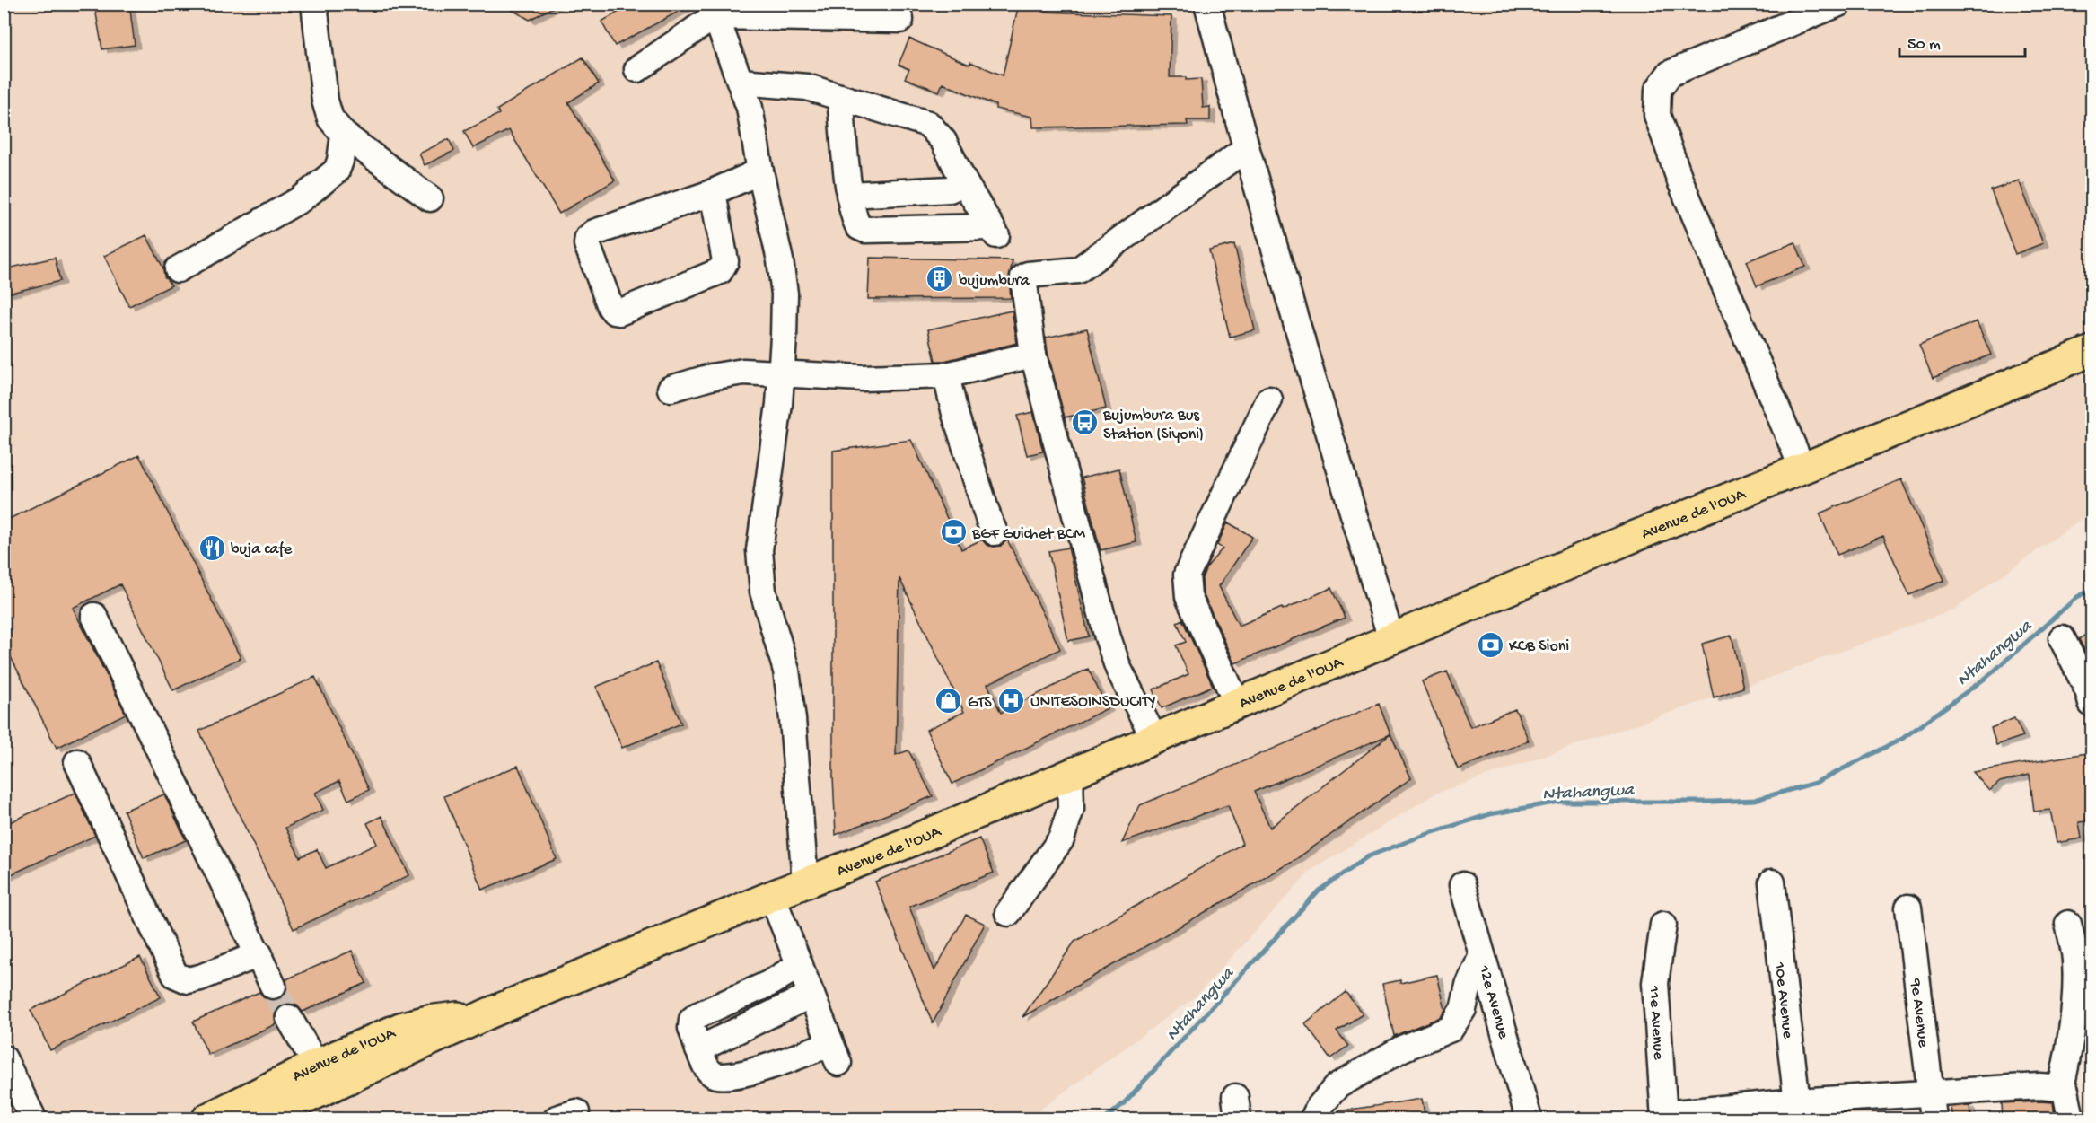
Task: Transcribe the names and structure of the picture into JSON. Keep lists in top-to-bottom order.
{
  "streets": {
    "main road": ["Avenue de l'OUA"],
    "street": [
      "10e Avenue",
      "12e Avenue",
      "9e Avenue",
      "11e Avenue"
    ]
  },
  "water": ["Ntahangwa"],
  "places": {
    "building": ["bujumbura"],
    "bus stop": ["Bujumbura Bus Station (Siyoni)"],
    "bank": ["BGF Guichet BCM", "KCB Sioni"],
    "restaurant": ["buja cafe"],
    "hospital": ["UNITESOINSDUCITY"],
    "shop": ["GTS"]
  },
  "scale_bar": "50 m"
}
